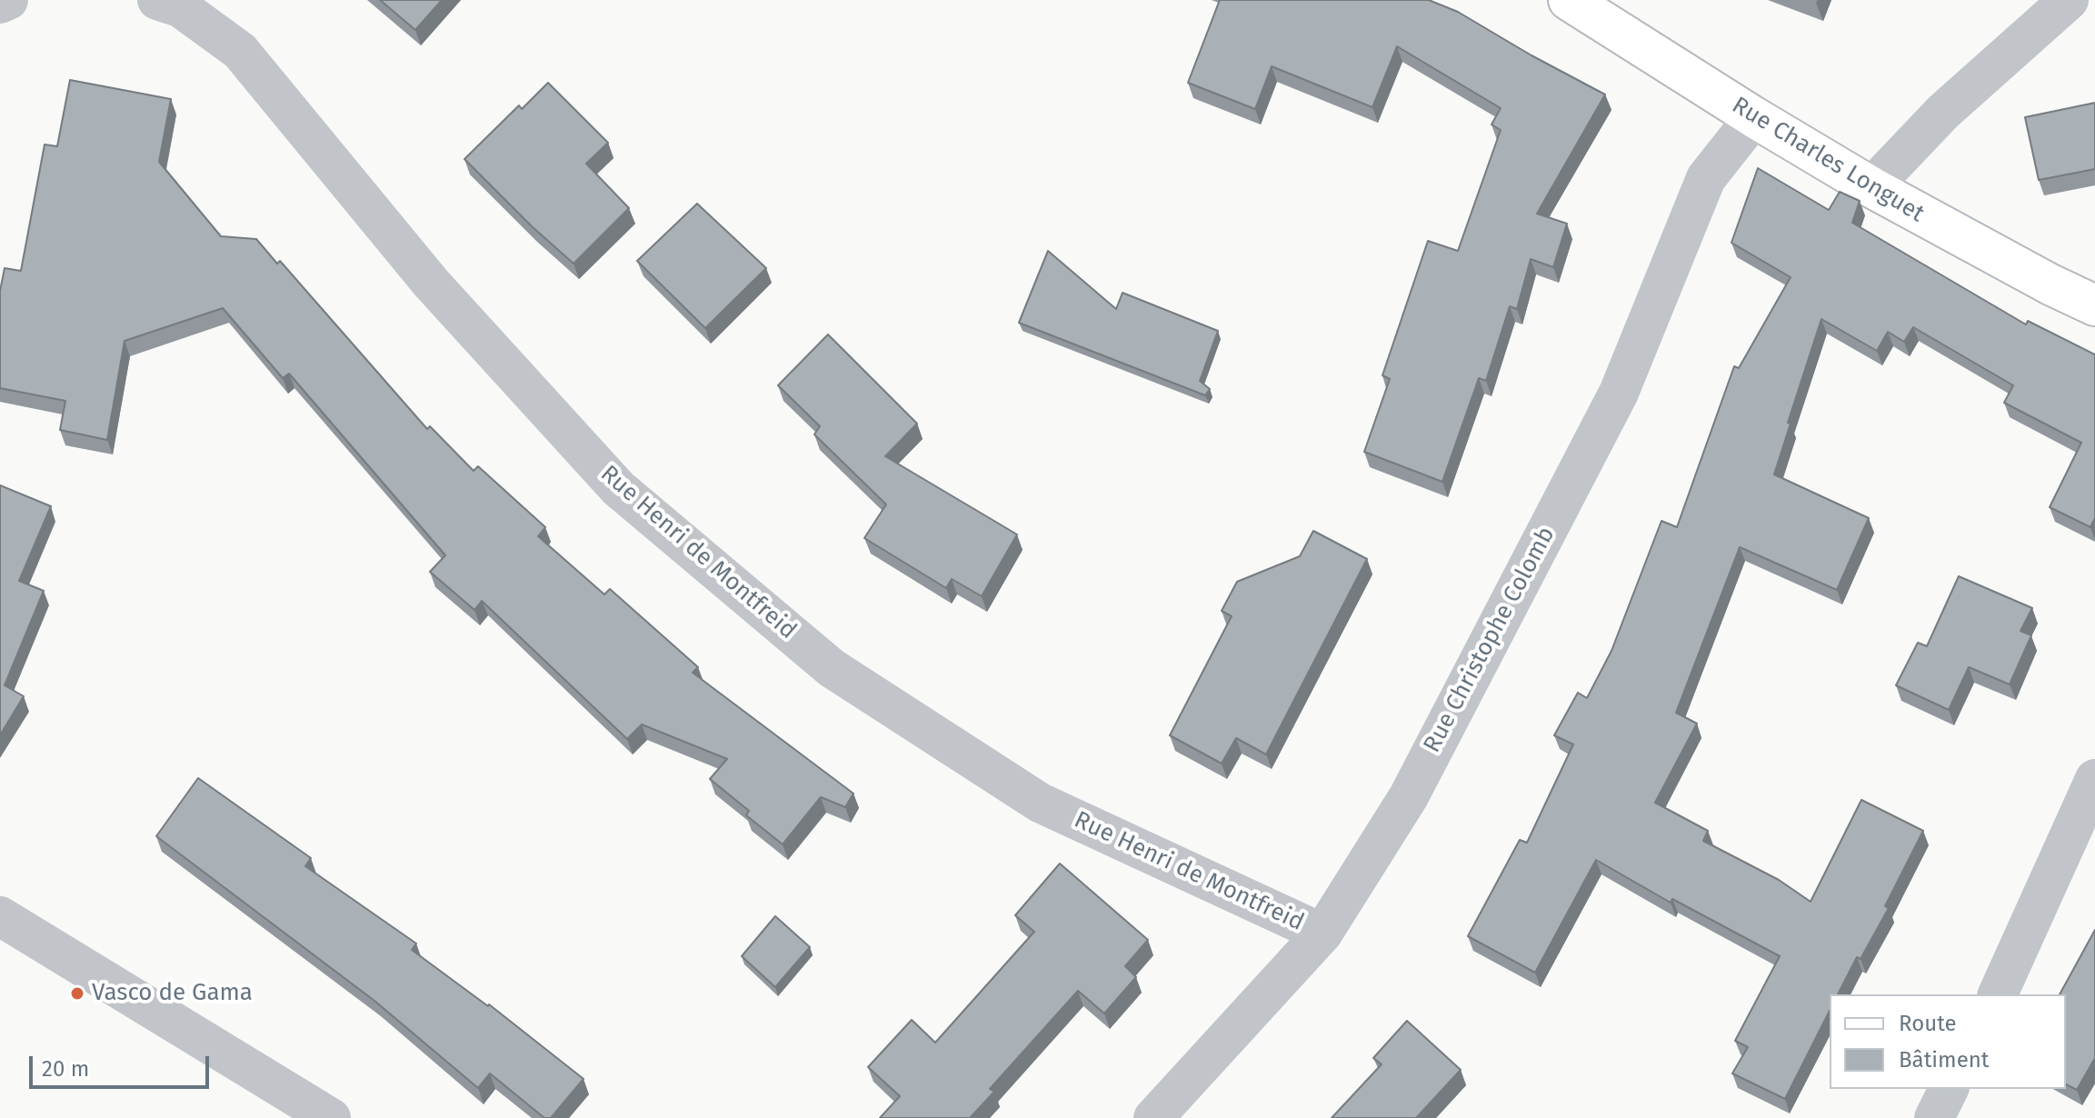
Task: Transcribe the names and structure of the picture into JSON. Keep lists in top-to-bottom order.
{
  "streets": {
    "street": ["Rue Charles Longuet", "Rue Henri de Montfreid", "Rue Christophe Colomb"]
  },
  "crossings": [
    ["Rue Charles Longuet", "Rue Christophe Colomb"],
    ["Rue Henri de Montfreid", "Rue Christophe Colomb"]
  ],
  "places": ["Vasco de Gama"],
  "legend": ["Route", "Bâtiment"],
  "scale_bar": "20 m"
}
